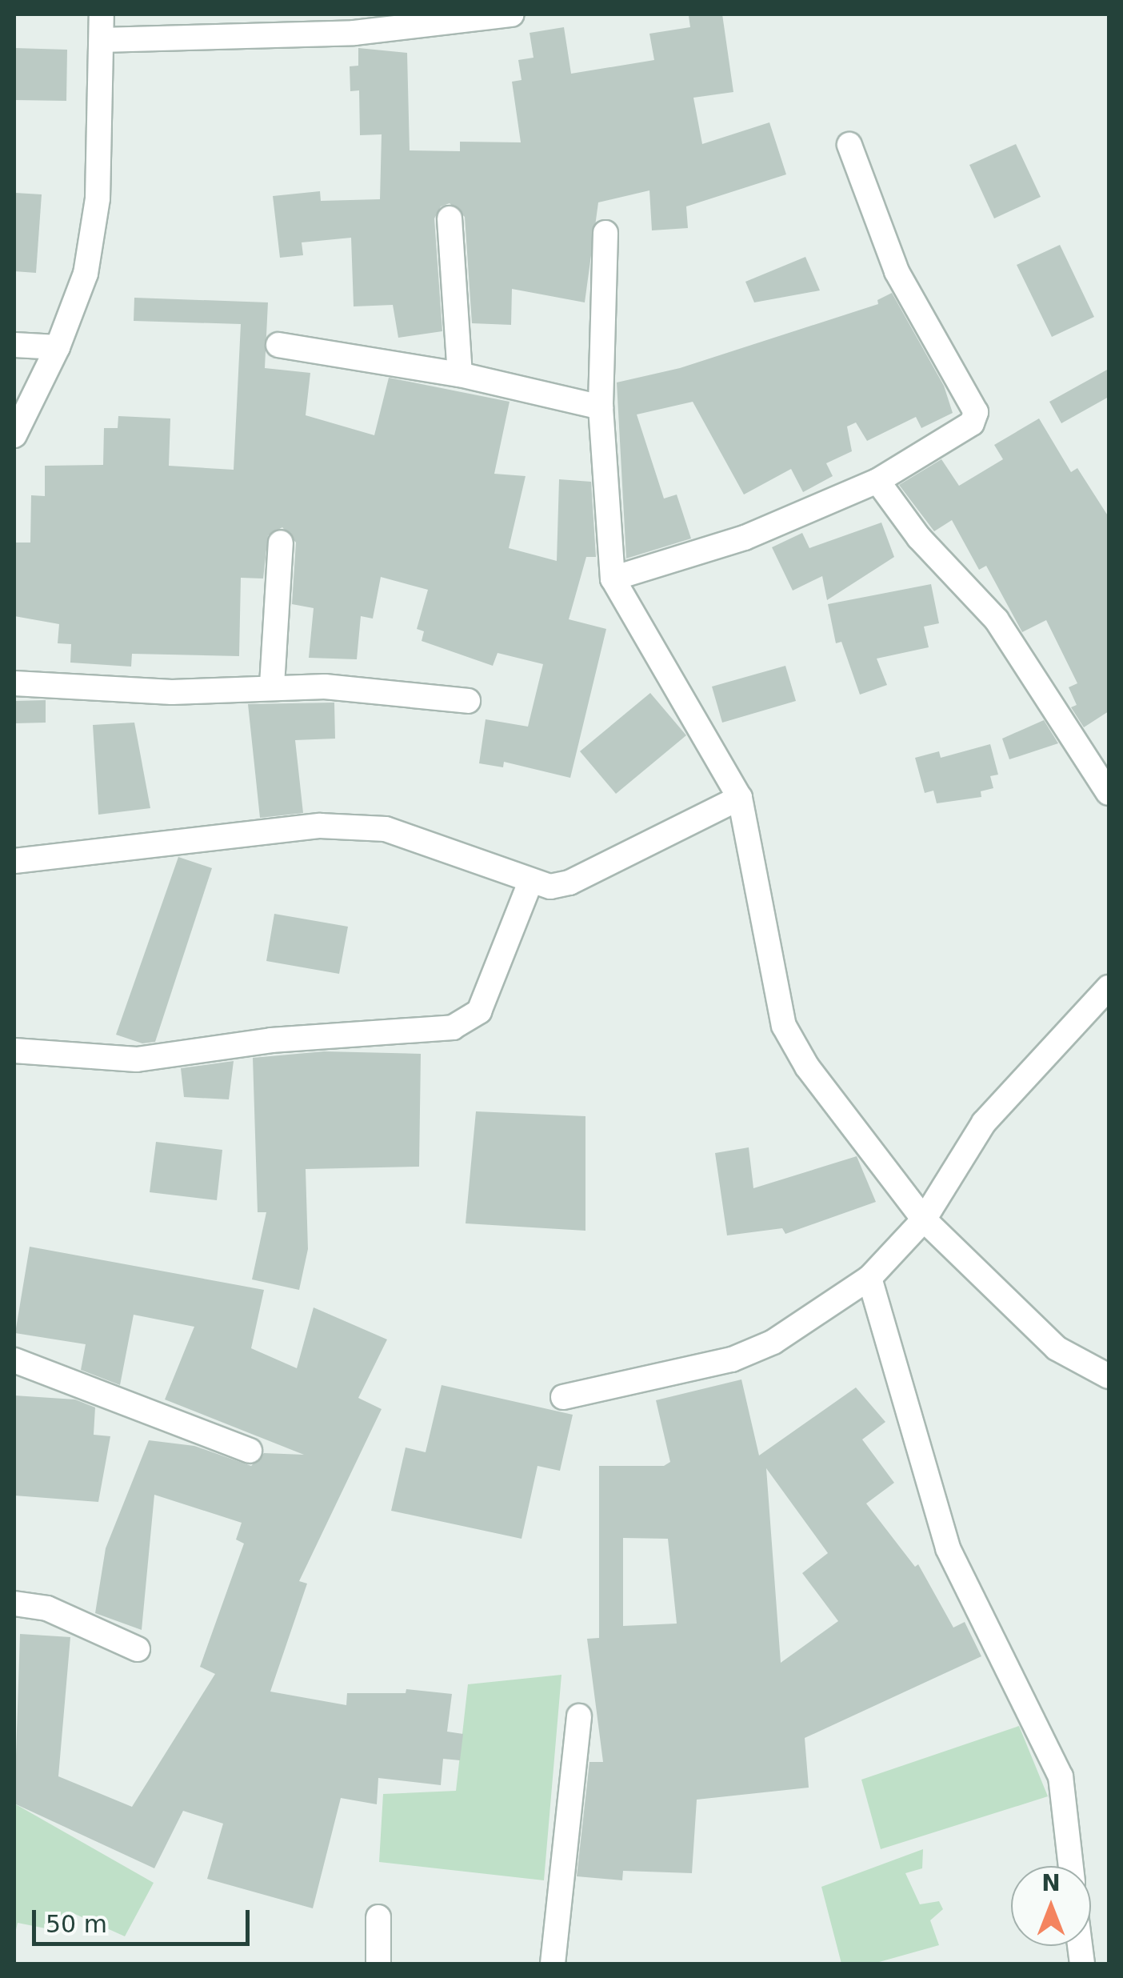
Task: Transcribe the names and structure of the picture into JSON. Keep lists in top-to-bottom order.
{
  "scale_bar": "50 m",
  "north": "top"
}
